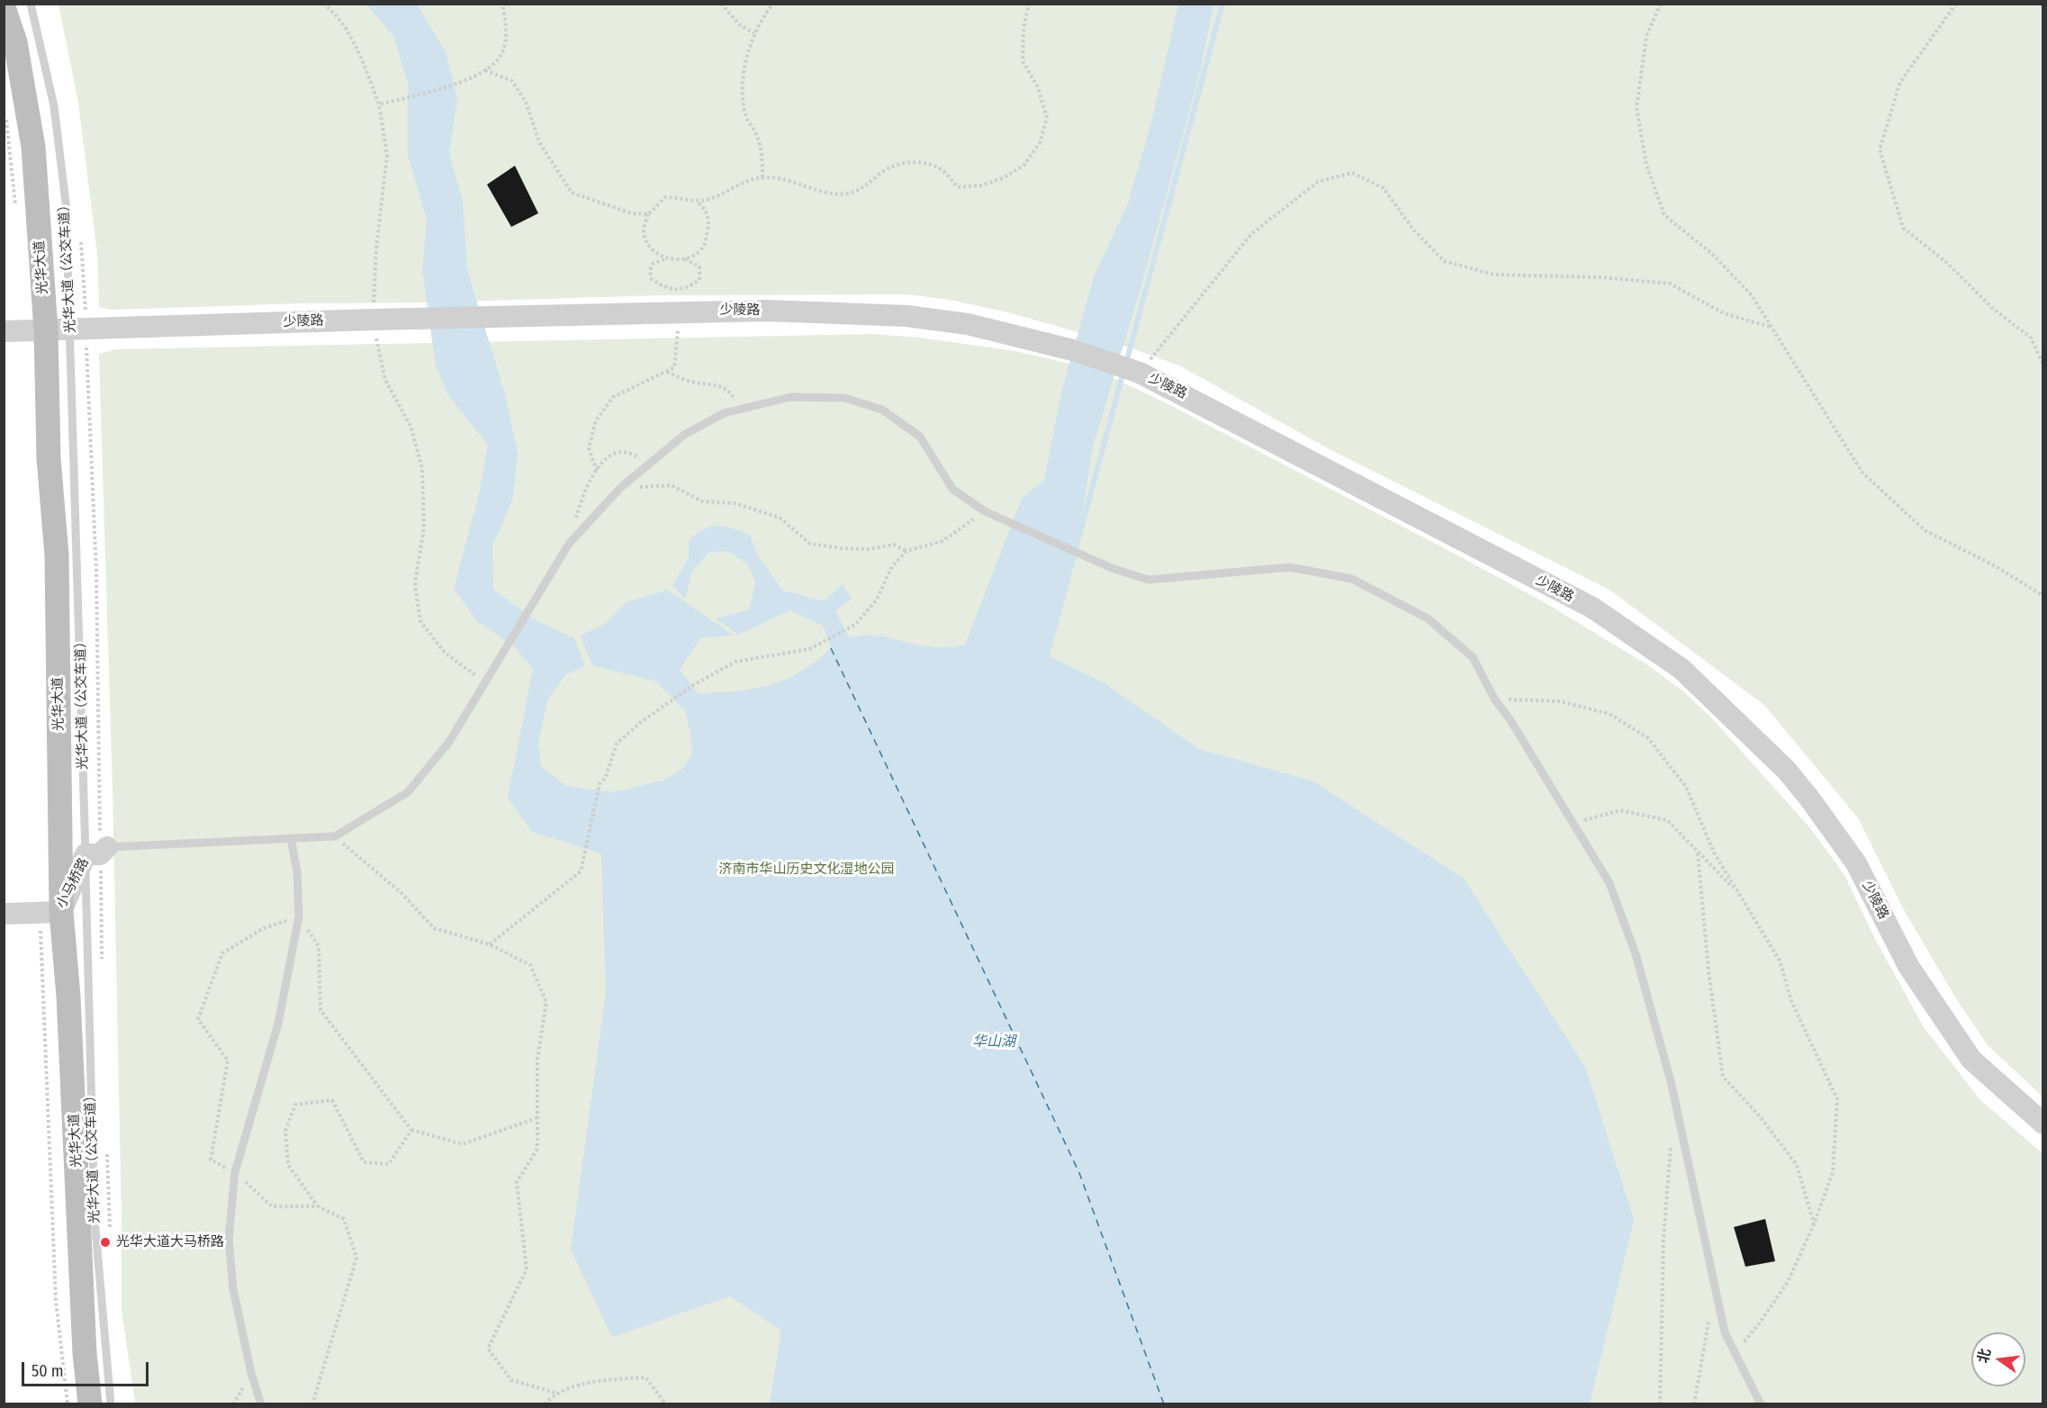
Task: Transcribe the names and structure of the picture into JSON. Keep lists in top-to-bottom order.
{
  "streets": {
    "main road": ["光华大道"],
    "street": ["少陵路", "小马桥路"],
    "lane": ["光华大道（公交车道）"]
  },
  "crossings": [
    ["光华大道（公交车道）", "少陵路"],
    ["光华大道（公交车道）", "小马桥路"],
    ["光华大道", "少陵路"],
    ["光华大道", "小马桥路"]
  ],
  "water": ["华山湖"],
  "parks": ["济南市华山历史文化湿地公园"],
  "places": ["光华大道大马桥路"],
  "scale_bar": "50 m",
  "north": "left"
}
